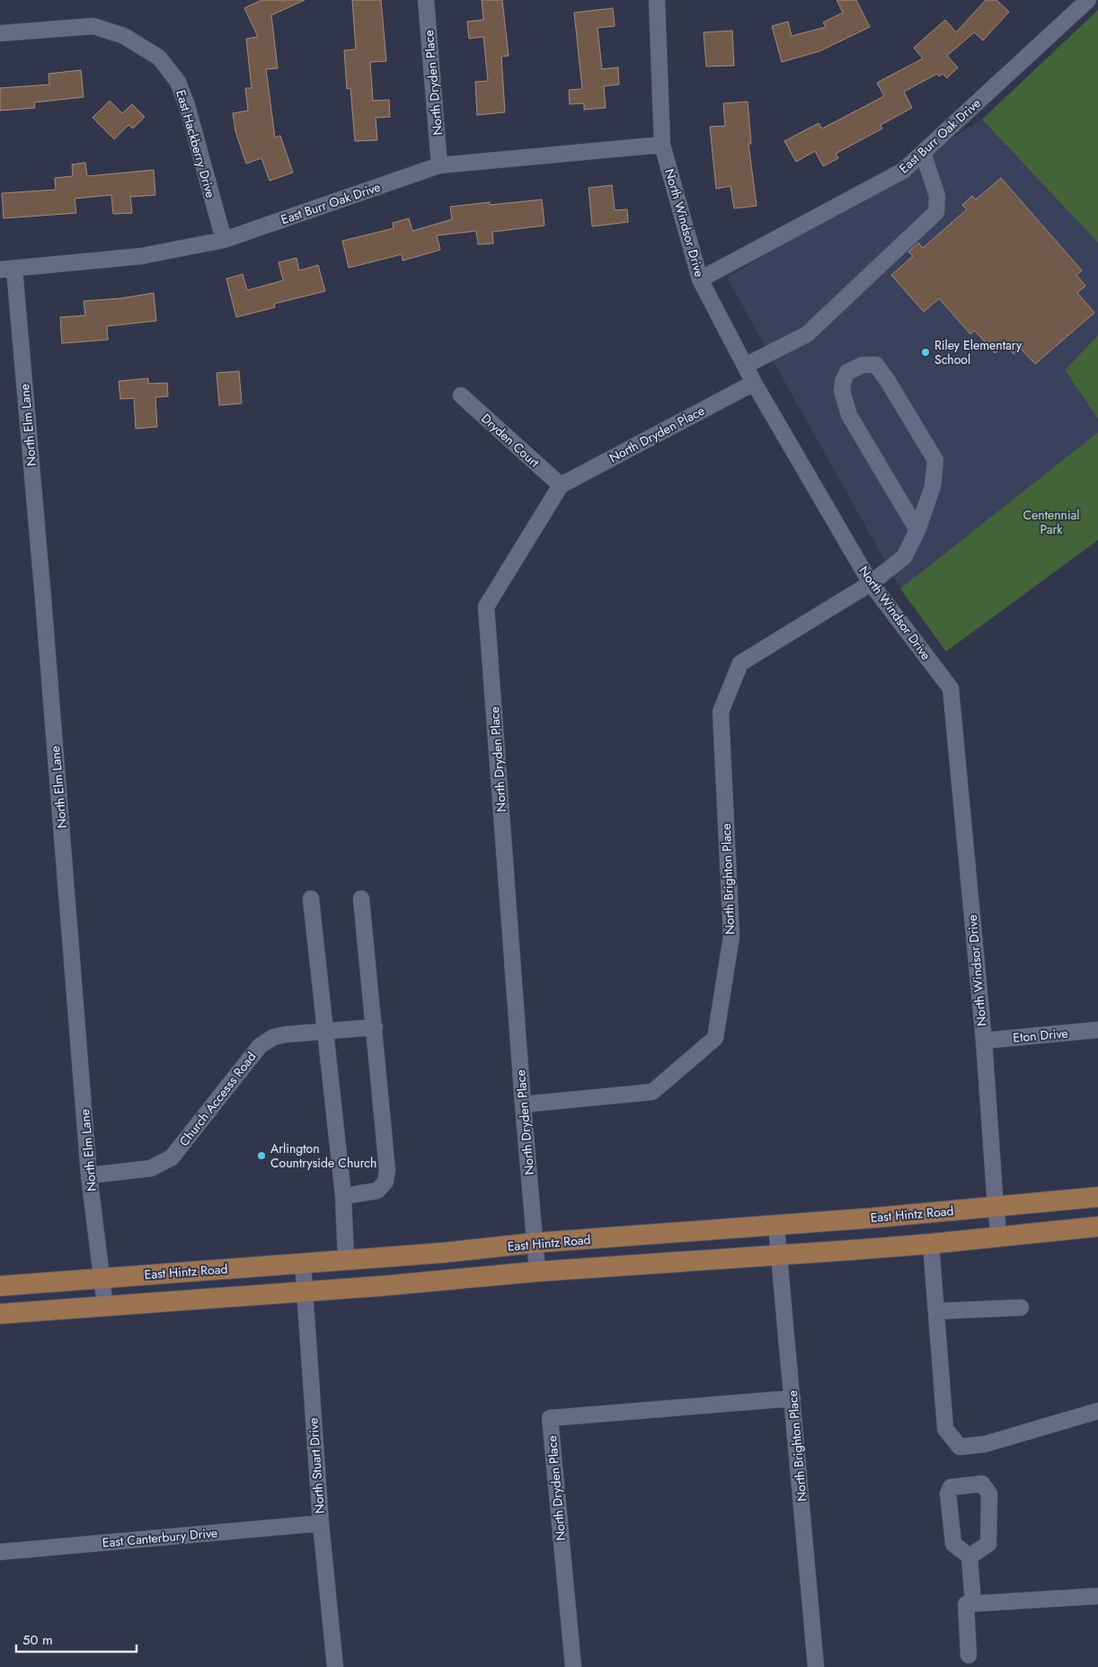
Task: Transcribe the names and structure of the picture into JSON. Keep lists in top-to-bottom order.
{
  "streets": {
    "main road": ["East Hintz Road"],
    "street": [
      "North Dryden Place",
      "East Burr Oak Drive",
      "East Hackberry Drive",
      "North Windsor Drive",
      "North Elm Lane",
      "Dryden Court",
      "North Brighton Place",
      "Eton Drive",
      "Church Accesss Road",
      "North Stuart Drive",
      "East Canterbury Drive"
    ]
  },
  "crossings": [
    ["North Dryden Place", "East Burr Oak Drive"],
    ["North Dryden Place", "North Windsor Drive"],
    ["North Dryden Place", "Dryden Court"],
    ["North Dryden Place", "North Brighton Place"],
    ["North Dryden Place", "East Hintz Road"],
    ["East Burr Oak Drive", "East Hackberry Drive"],
    ["East Burr Oak Drive", "North Windsor Drive"],
    ["East Burr Oak Drive", "North Elm Lane"],
    ["North Windsor Drive", "North Brighton Place"],
    ["North Windsor Drive", "Eton Drive"],
    ["North Windsor Drive", "East Hintz Road"],
    ["North Elm Lane", "Church Accesss Road"],
    ["North Elm Lane", "East Hintz Road"],
    ["North Brighton Place", "East Hintz Road"],
    ["East Hintz Road", "North Stuart Drive"],
    ["North Stuart Drive", "East Canterbury Drive"]
  ],
  "parks": ["Centennial Park"],
  "places": ["Riley Elementary School", "Arlington Countryside Church"],
  "scale_bar": "50 m"
}
